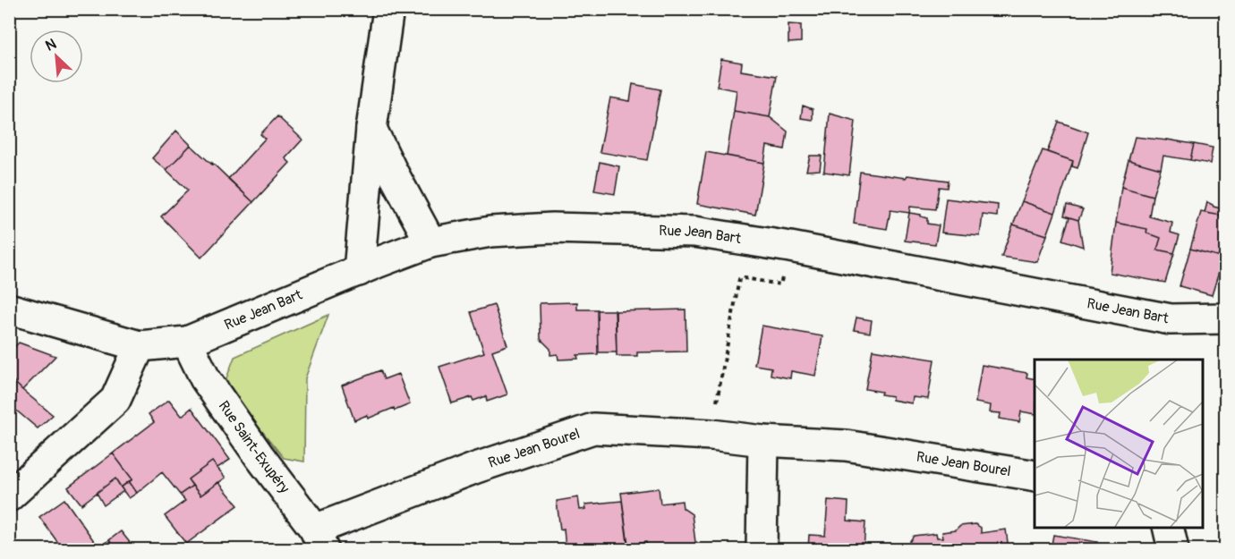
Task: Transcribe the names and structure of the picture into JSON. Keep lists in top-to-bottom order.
{
  "streets": {
    "street": ["Rue Jean Bart", "Rue Saint-Exupéry", "Rue Jean Bourel"]
  },
  "crossings": [
    ["Rue Jean Bart", "Rue Saint-Exupéry"],
    ["Rue Saint-Exupéry", "Rue Jean Bourel"]
  ],
  "north": "top left"
}
